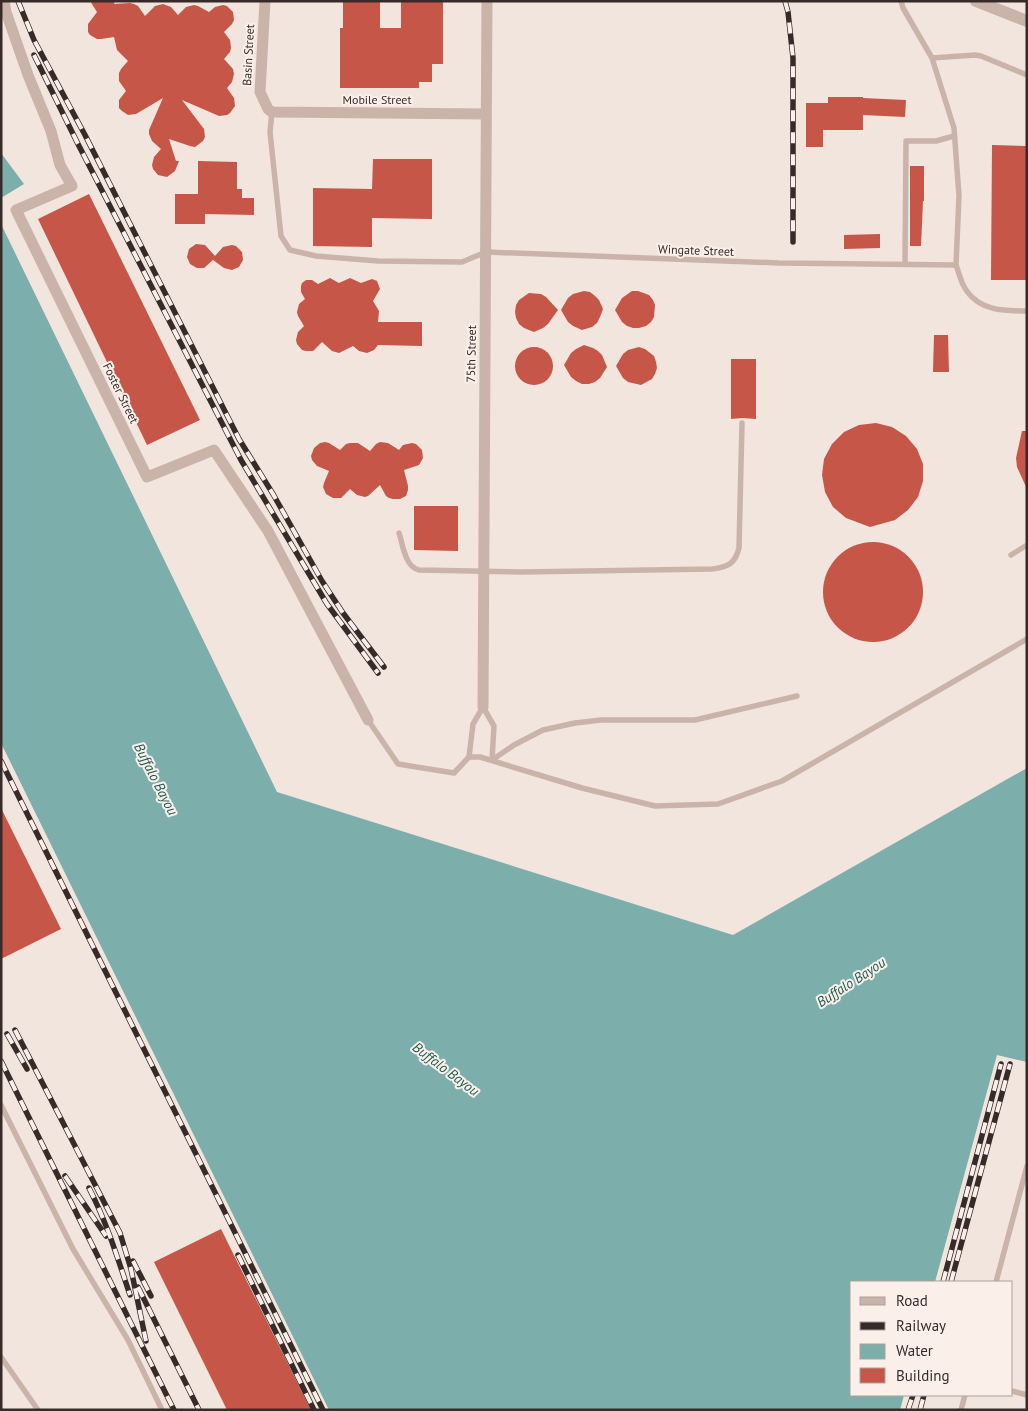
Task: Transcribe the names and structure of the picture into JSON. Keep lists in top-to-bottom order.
{
  "streets": {
    "street": [
      "Basin Street",
      "Mobile Street",
      "75th Street",
      "Foster Street"
    ],
    "lane": ["Wingate Street"]
  },
  "crossings": [
    ["Basin Street", "Mobile Street"],
    ["Mobile Street", "75th Street"],
    ["Wingate Street", "75th Street"]
  ],
  "water": ["Buffalo Bayou"],
  "legend": [
    "Road",
    "Railway",
    "Water",
    "Building"
  ]
}
